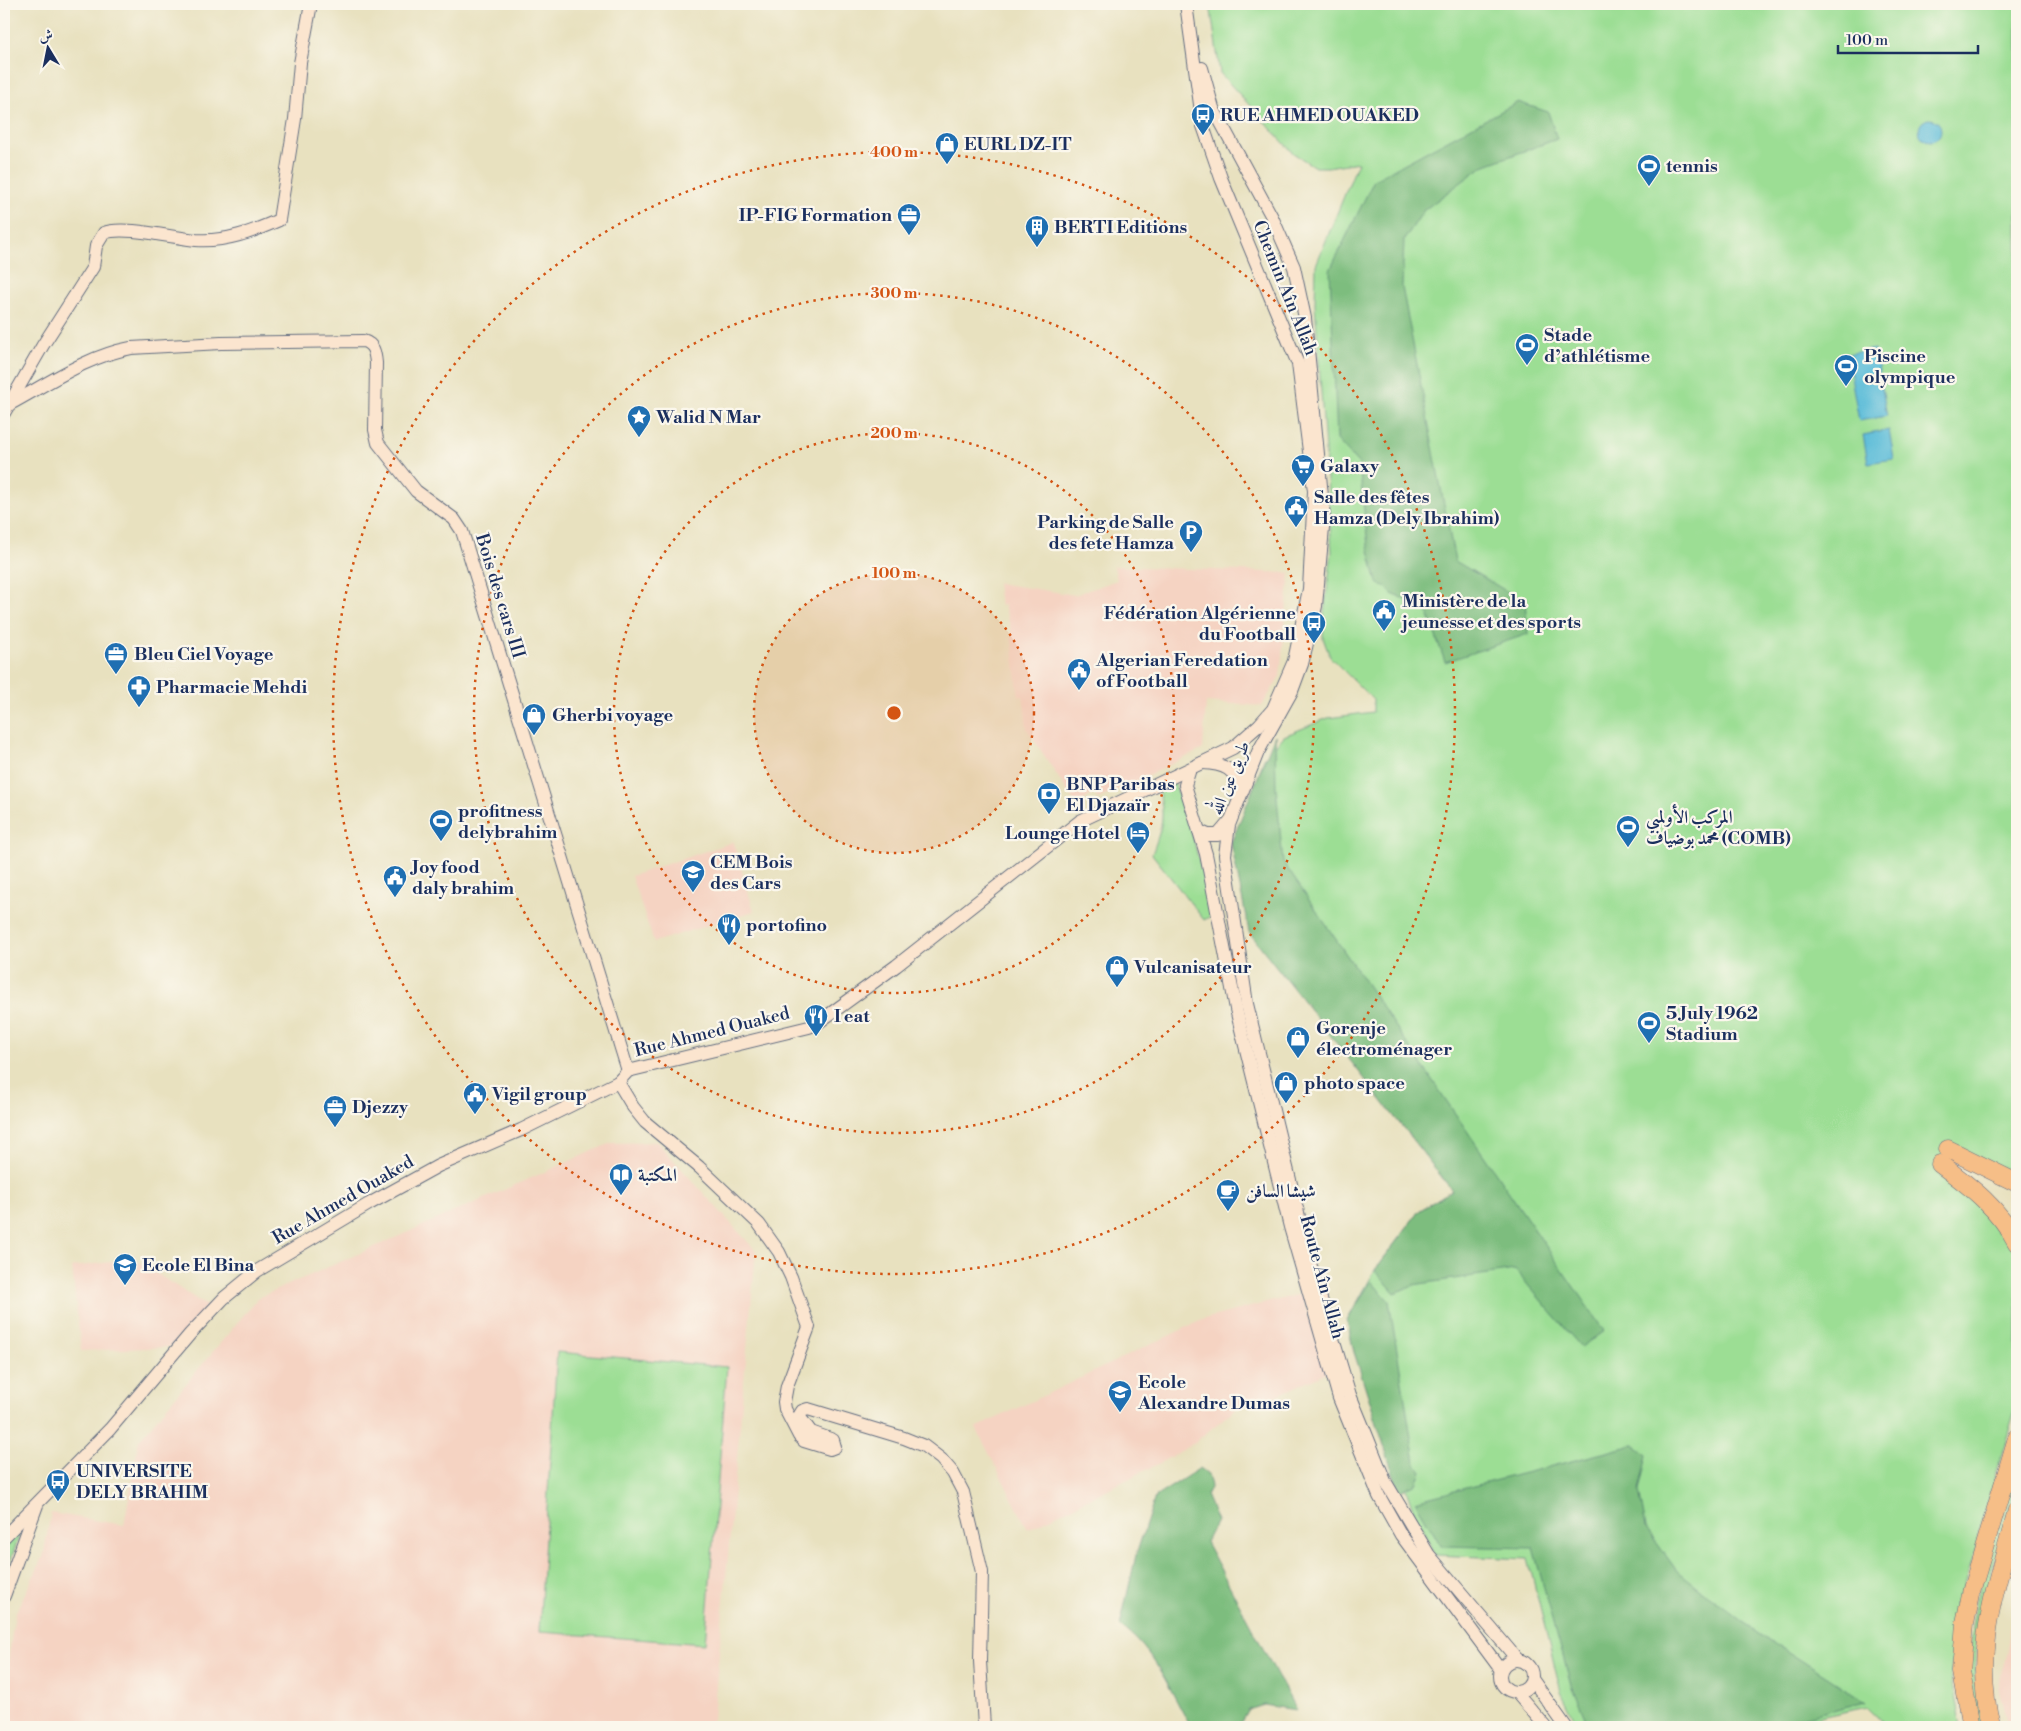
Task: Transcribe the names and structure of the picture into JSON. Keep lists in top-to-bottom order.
{
  "streets": {
    "main road": [
      "Chemin Aîn Allah",
      "Bois des cars III",
      "طريق عين الله",
      "Rue Ahmed Ouaked",
      "Route Aîn Allah"
    ]
  },
  "crossings": [
    ["Chemin Aîn Allah", "طريق عين الله"],
    ["Chemin Aîn Allah", "Rue Ahmed Ouaked"],
    ["Bois des cars III", "Rue Ahmed Ouaked"],
    ["طريق عين الله", "Rue Ahmed Ouaked"],
    ["طريق عين الله", "Route Aîn Allah"]
  ],
  "places": {
    "bus stop": ["RUE AHMED OUAKED", "Fédération Algérienne du Football", "UNIVERSITE DELY BRAHIM"],
    "shop": [
      "EURL DZ-IT",
      "Gherbi voyage",
      "Vulcanisateur",
      "Gorenje électroménager",
      "photo space"
    ],
    "sports": [
      "tennis",
      "Stade d’athlétisme",
      "Piscine olympique",
      "profitness delybrahim",
      "المركب الأولمبي محمد بوضياف (COMB)",
      "5 July 1962 Stadium"
    ],
    "office": ["IP-FIG Formation", "Bleu Ciel Voyage", "Djezzy"],
    "building": ["BERTI Editions"],
    "place": ["Walid N Mar"],
    "supermarket": ["Galaxy"],
    "public building": [
      "Salle des fêtes Hamza (Dely Ibrahim)",
      "Ministère de la jeunesse et des sports",
      "Algerian Feredation of Football",
      "Joy food daly brahim",
      "Vigil group"
    ],
    "parking": ["Parking de Salle des fete Hamza"],
    "pharmacy": ["Pharmacie Mehdi"],
    "bank": ["BNP Paribas El Djazaïr"],
    "hotel": ["Lounge Hotel"],
    "school or university": ["CEM Bois des Cars", "Ecole El Bina", "Ecole Alexandre Dumas"],
    "restaurant": ["portofino", "I eat"],
    "library": ["المكتبة"],
    "cafe": ["شيشا السافن"]
  },
  "scale_bar": "100 m",
  "north": "top",
  "rings": [
    "400 m",
    "300 m",
    "200 m",
    "100 m"
  ]
}
